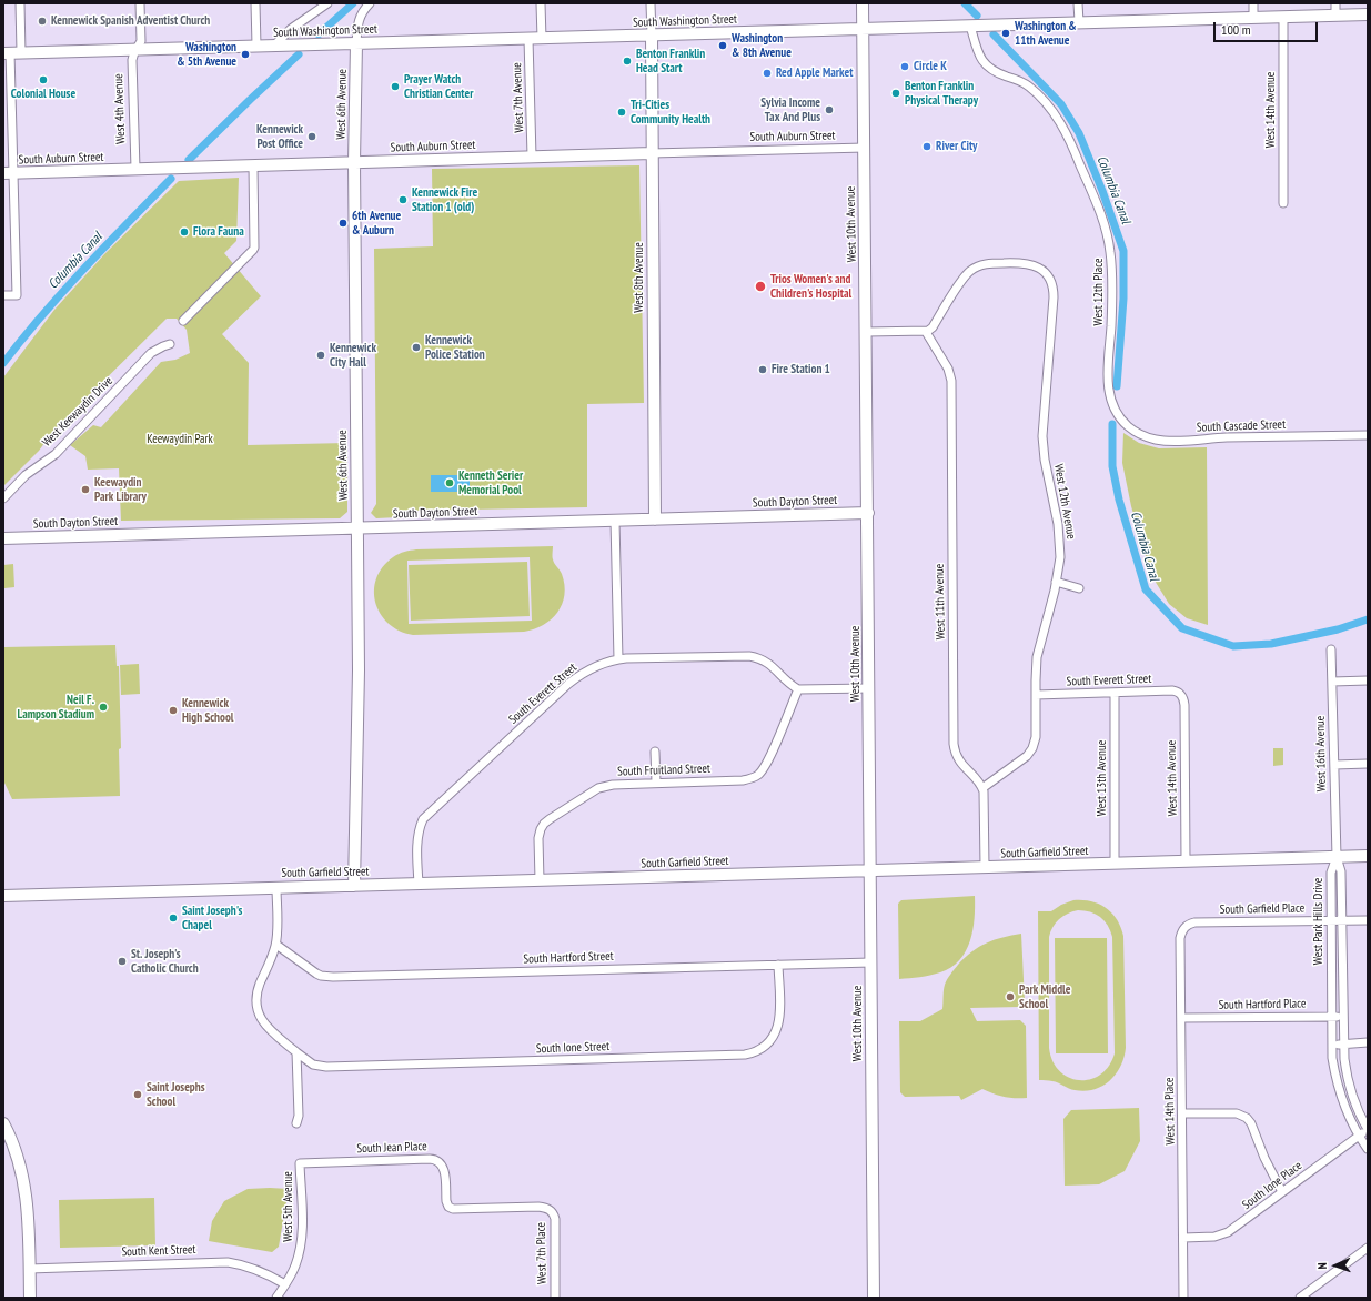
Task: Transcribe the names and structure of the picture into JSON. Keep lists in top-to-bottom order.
{
  "streets": {
    "street": [
      "South Washington Street",
      "West 7th Avenue",
      "West 6th Avenue",
      "West 4th Avenue",
      "West 14th Avenue",
      "South Auburn Street",
      "West 10th Avenue",
      "West 8th Avenue",
      "West 12th Place",
      "West Keewaydin Drive",
      "South Cascade Street",
      "South Dayton Street",
      "West 12th Avenue",
      "West 11th Avenue",
      "South Everett Street",
      "West 16th Avenue",
      "South Fruitland Street",
      "West 13th Avenue",
      "South Garfield Street",
      "South Garfield Place",
      "West Park Hills Drive",
      "South Hartford Street",
      "South Hartford Place",
      "South Ione Street",
      "West 14th Place",
      "South Jean Place",
      "South Ione Place",
      "West 5th Avenue",
      "South Kent Street",
      "West 7th Place"
    ]
  },
  "crossings": [
    ["South Washington Street", "West 7th Avenue"],
    ["South Washington Street", "West 6th Avenue"],
    ["South Washington Street", "West 4th Avenue"],
    ["South Washington Street", "West 14th Avenue"],
    ["South Washington Street", "West 10th Avenue"],
    ["South Washington Street", "West 8th Avenue"],
    ["South Washington Street", "West 12th Place"],
    ["West 7th Avenue", "South Auburn Street"],
    ["West 6th Avenue", "South Auburn Street"],
    ["West 6th Avenue", "South Dayton Street"],
    ["West 6th Avenue", "South Garfield Street"],
    ["West 4th Avenue", "South Auburn Street"],
    ["West 14th Avenue", "South Everett Street"],
    ["West 14th Avenue", "South Garfield Street"],
    ["South Auburn Street", "West 10th Avenue"],
    ["South Auburn Street", "West 8th Avenue"],
    ["West 10th Avenue", "South Dayton Street"],
    ["West 10th Avenue", "South Garfield Street"],
    ["West 10th Avenue", "South Hartford Street"],
    ["West 8th Avenue", "South Dayton Street"],
    ["West 12th Place", "South Cascade Street"],
    ["West 12th Avenue", "West 11th Avenue"],
    ["West 12th Avenue", "South Everett Street"],
    ["South Everett Street", "South Fruitland Street"],
    ["South Everett Street", "West 13th Avenue"],
    ["South Everett Street", "South Garfield Street"],
    ["West 16th Avenue", "South Garfield Street"],
    ["West 16th Avenue", "West Park Hills Drive"],
    ["South Fruitland Street", "South Garfield Street"],
    ["West 13th Avenue", "South Garfield Street"],
    ["South Garfield Street", "West Park Hills Drive"],
    ["South Garfield Place", "West Park Hills Drive"],
    ["South Garfield Place", "West 14th Place"],
    ["West Park Hills Drive", "South Hartford Place"],
    ["West Park Hills Drive", "South Ione Place"],
    ["South Hartford Street", "South Ione Street"],
    ["South Hartford Place", "West 14th Place"],
    ["West 14th Place", "South Ione Place"],
    ["South Jean Place", "West 5th Avenue"],
    ["South Jean Place", "West 7th Place"],
    ["West 5th Avenue", "South Kent Street"]
  ],
  "water": ["Columbia Canal"],
  "parks": ["Keewaydin Park"],
  "places": [
    "Kennewick Spanish Adventist Church",
    "Washington & 11th Avenue",
    "Washington & 8th Avenue",
    "Washington & 5th Avenue",
    "Benton Franklin Head Start",
    "Circle K",
    "Red Apple Market",
    "Colonial House",
    "Prayer Watch Christian Center",
    "Benton Franklin Physical Therapy",
    "Sylvia Income Tax And Plus",
    "Tri-Cities Community Health",
    "Kennewick Post Office",
    "River City",
    "Kennewick Fire Station 1 (old)",
    "6th Avenue & Auburn",
    "Flora Fauna",
    "Trios Women's and Children's Hospital",
    "Kennewick Police Station",
    "Kennewick City Hall",
    "Fire Station 1",
    "Kenneth Serier Memorial Pool",
    "Keewaydin Park Library",
    "Neil F. Lampson Stadium",
    "Kennewick High School",
    "Saint Joseph's Chapel",
    "St. Joseph's Catholic Church",
    "Park Middle School",
    "Saint Josephs School"
  ],
  "scale_bar": "100 m",
  "north": "left"
}
